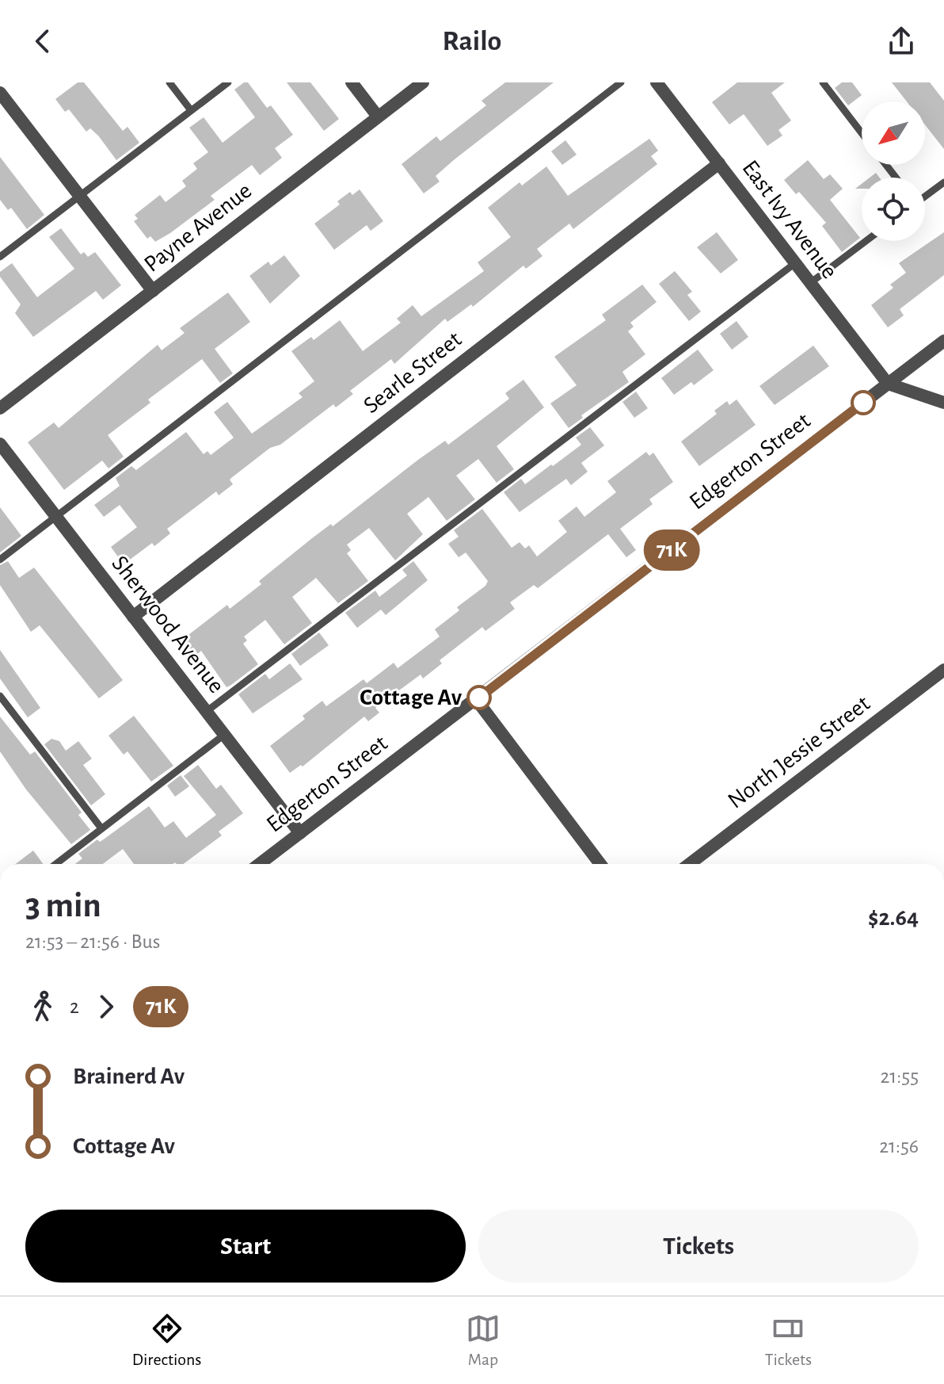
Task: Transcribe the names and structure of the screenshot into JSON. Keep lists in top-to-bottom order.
{
  "streets": {
    "street": [
      "East Ivy Avenue",
      "Payne Avenue",
      "Searle Street",
      "Edgerton Street",
      "Sherwood Avenue",
      "North Jessie Street"
    ]
  },
  "crossings": [
    ["East Ivy Avenue", "Searle Street"],
    ["East Ivy Avenue", "Edgerton Street"],
    ["Searle Street", "Sherwood Avenue"],
    ["Edgerton Street", "Sherwood Avenue"]
  ],
  "places": ["Cottage Av"],
  "lines": ["bus line 71K"],
  "north": "bottom left",
  "page": {
    "header": "Railo",
    "on_map": "71K",
    "heading": ["3 min", "21:53 – 21:56 · Bus", "$2.64"],
    "legs": ["2", "71K"],
    "list": [
      {
        "name": "Brainerd Av",
        "value": "21:55"
      },
      {
        "name": "Cottage Av",
        "value": "21:56"
      }
    ],
    "buttons": ["Start", "Tickets"],
    "tabs": ["Directions", "Map", "Tickets"]
  }
}
